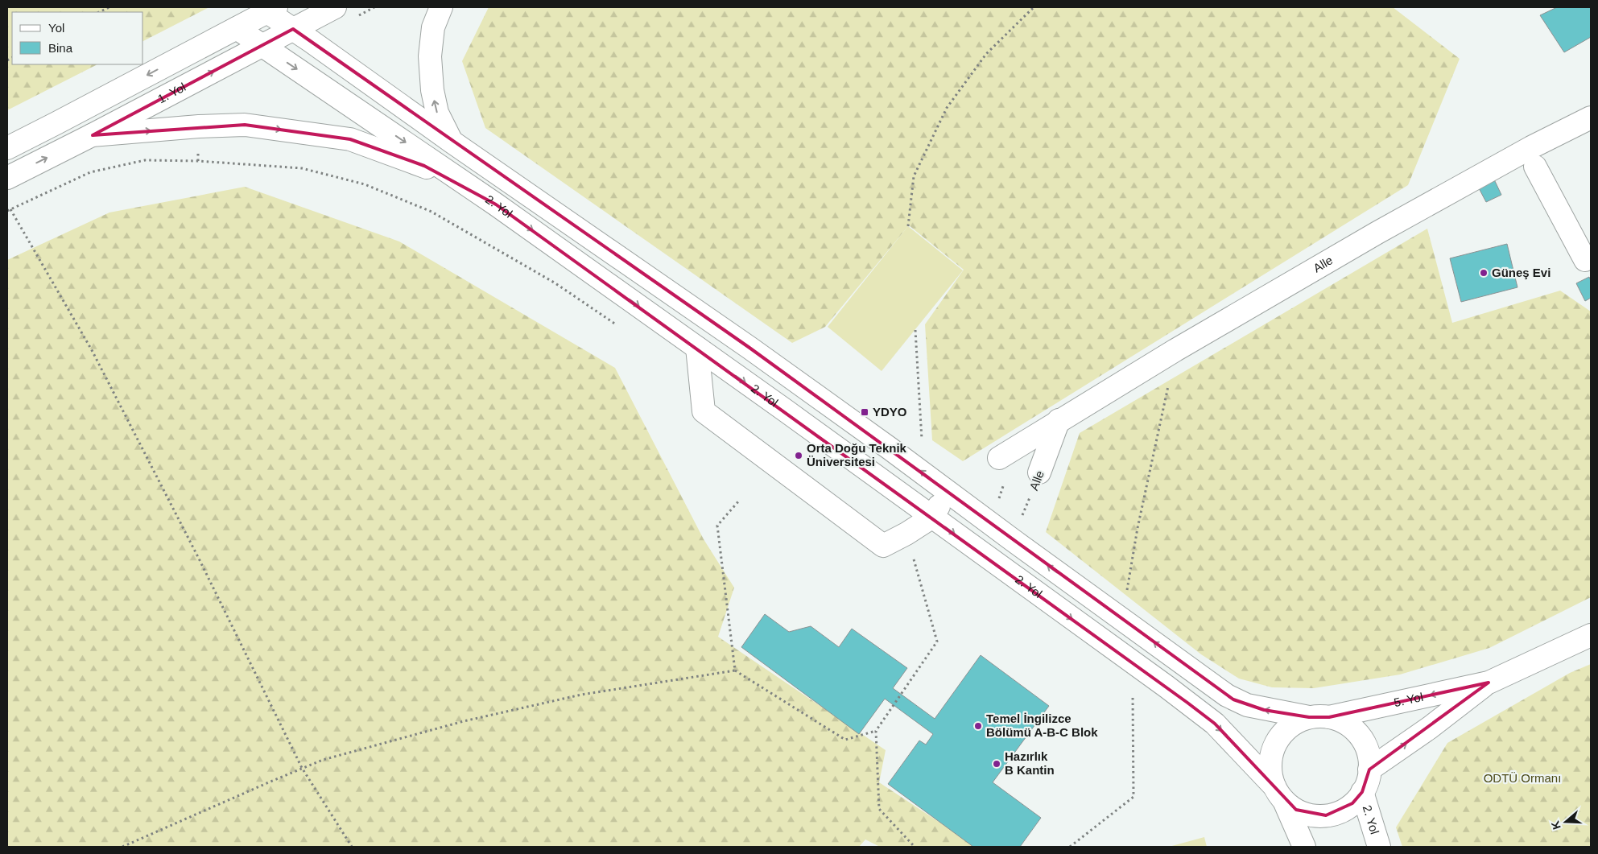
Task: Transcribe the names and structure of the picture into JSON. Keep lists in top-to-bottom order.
{
  "streets": {
    "street": [
      "1. Yol",
      "2. Yol",
      "Alle",
      "5. Yol"
    ]
  },
  "crossings": [
    ["1. Yol", "2. Yol"],
    ["2. Yol", "Alle"],
    ["2. Yol", "5. Yol"]
  ],
  "parks": ["ODTÜ Ormanı"],
  "places": {
    "other": [
      "Güneş Evi",
      "Orta Doğu Teknik Üniversitesi",
      "Temel İngilizce Bölümü A-B-C Blok",
      "Hazırlık B Kantin"
    ],
    "transit": ["YDYO"]
  },
  "legend": ["Yol", "Bina"],
  "north": "left"
}
